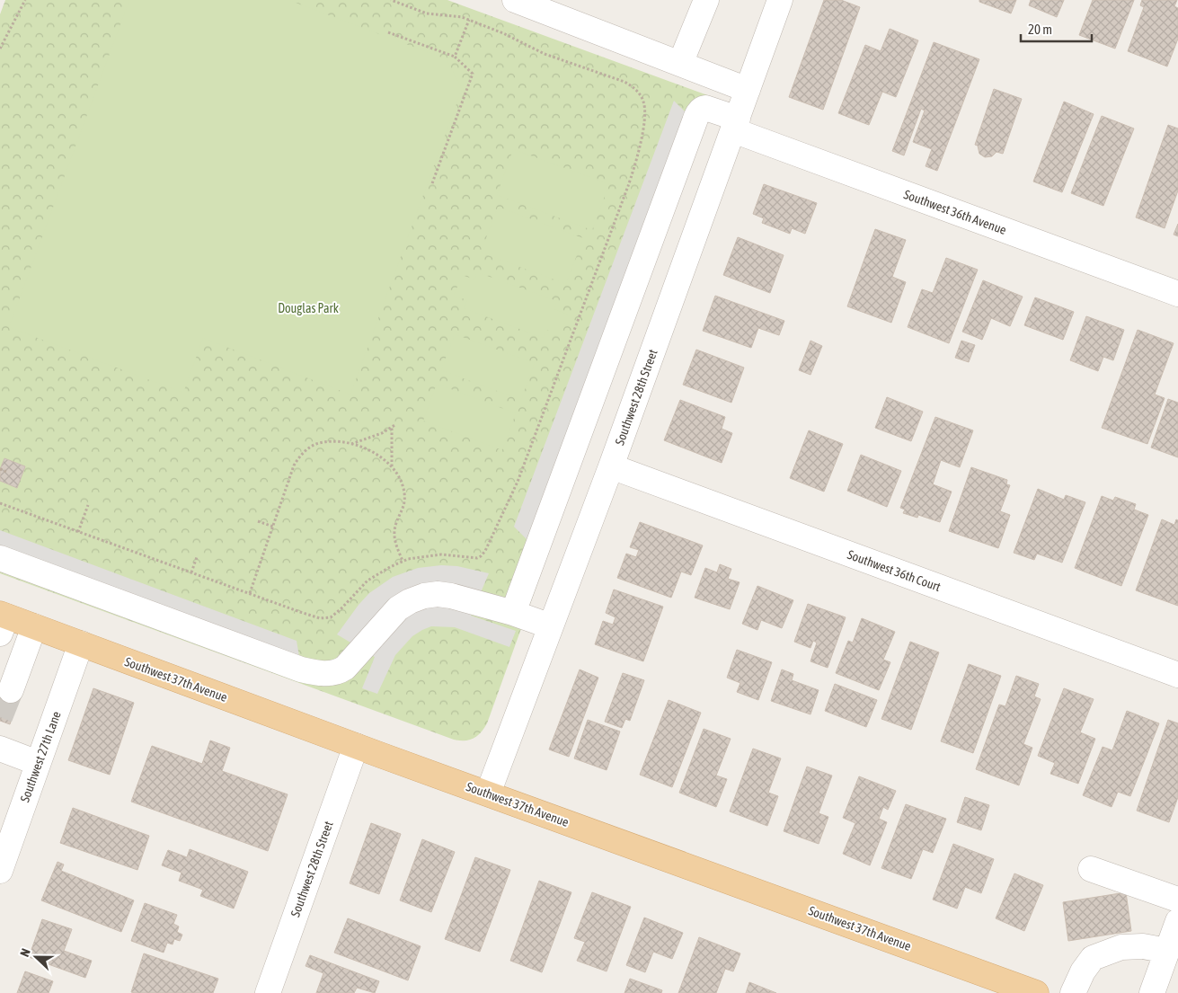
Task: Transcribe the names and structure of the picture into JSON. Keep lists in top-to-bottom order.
{
  "streets": {
    "main road": ["Southwest 37th Avenue"],
    "street": [
      "Southwest 36th Avenue",
      "Southwest 28th Street",
      "Southwest 36th Court",
      "Southwest 27th Lane"
    ]
  },
  "crossings": [
    ["Southwest 36th Avenue", "Southwest 28th Street"],
    ["Southwest 28th Street", "Southwest 36th Court"],
    ["Southwest 28th Street", "Southwest 37th Avenue"],
    ["Southwest 37th Avenue", "Southwest 27th Lane"]
  ],
  "parks": ["Douglas Park"],
  "scale_bar": "20 m",
  "north": "left"
}
